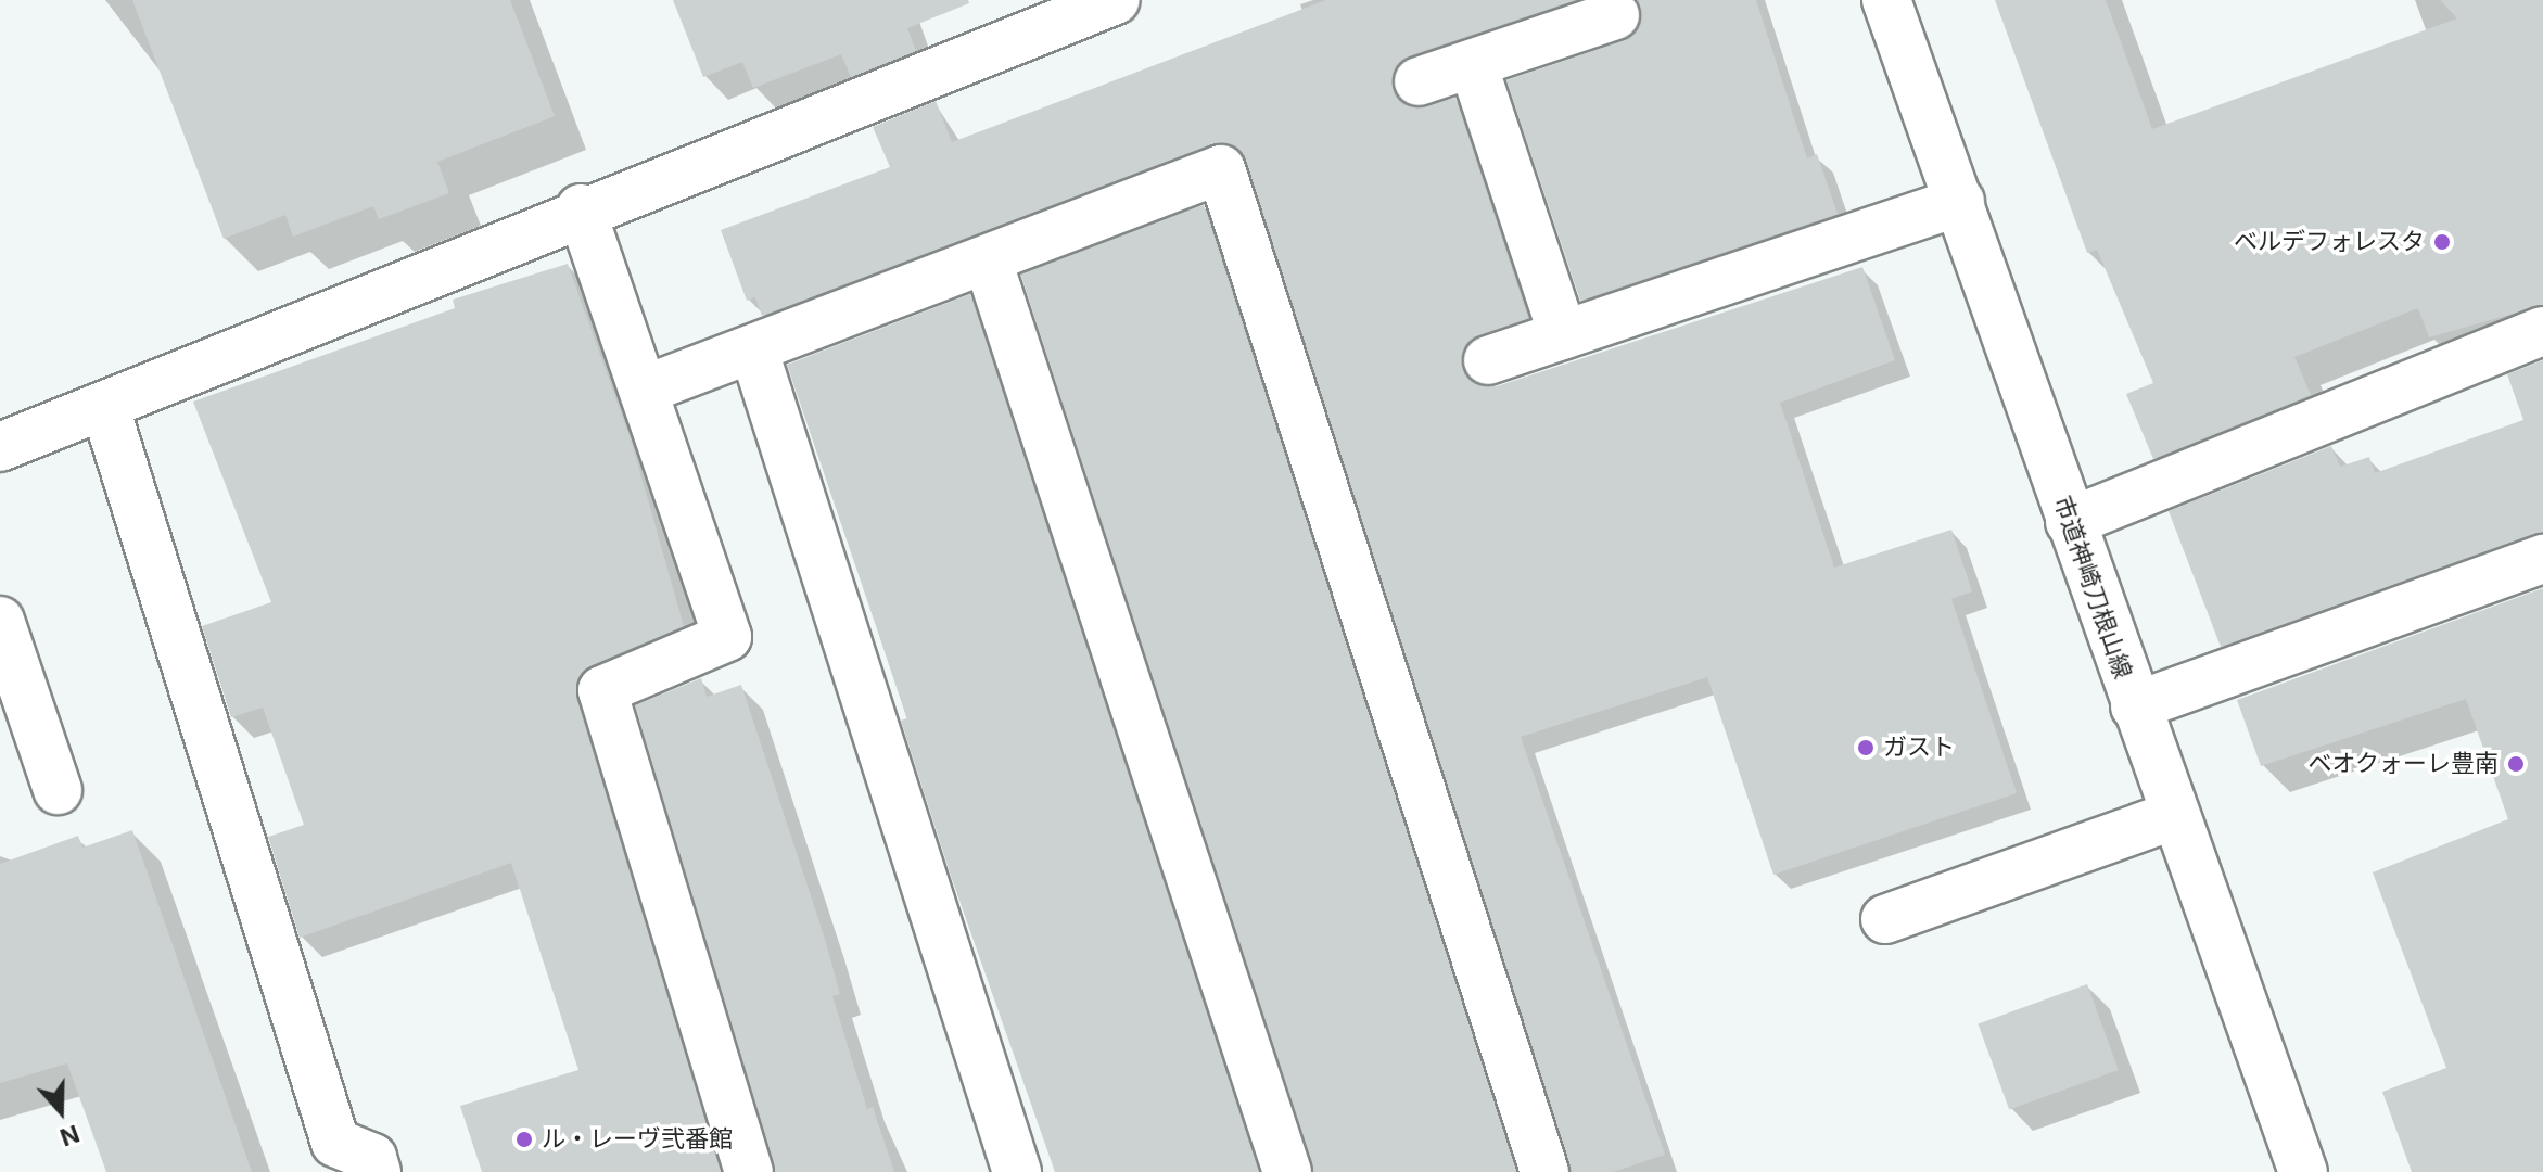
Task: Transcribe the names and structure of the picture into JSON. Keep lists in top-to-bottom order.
{
  "streets": {
    "street": ["市道神崎刀根山線"]
  },
  "places": [
    "ベルデフォレスタ",
    "ガスト",
    "ベオクォーレ豊南",
    "ル・レーヴ弐番館"
  ],
  "north": "bottom"
}
